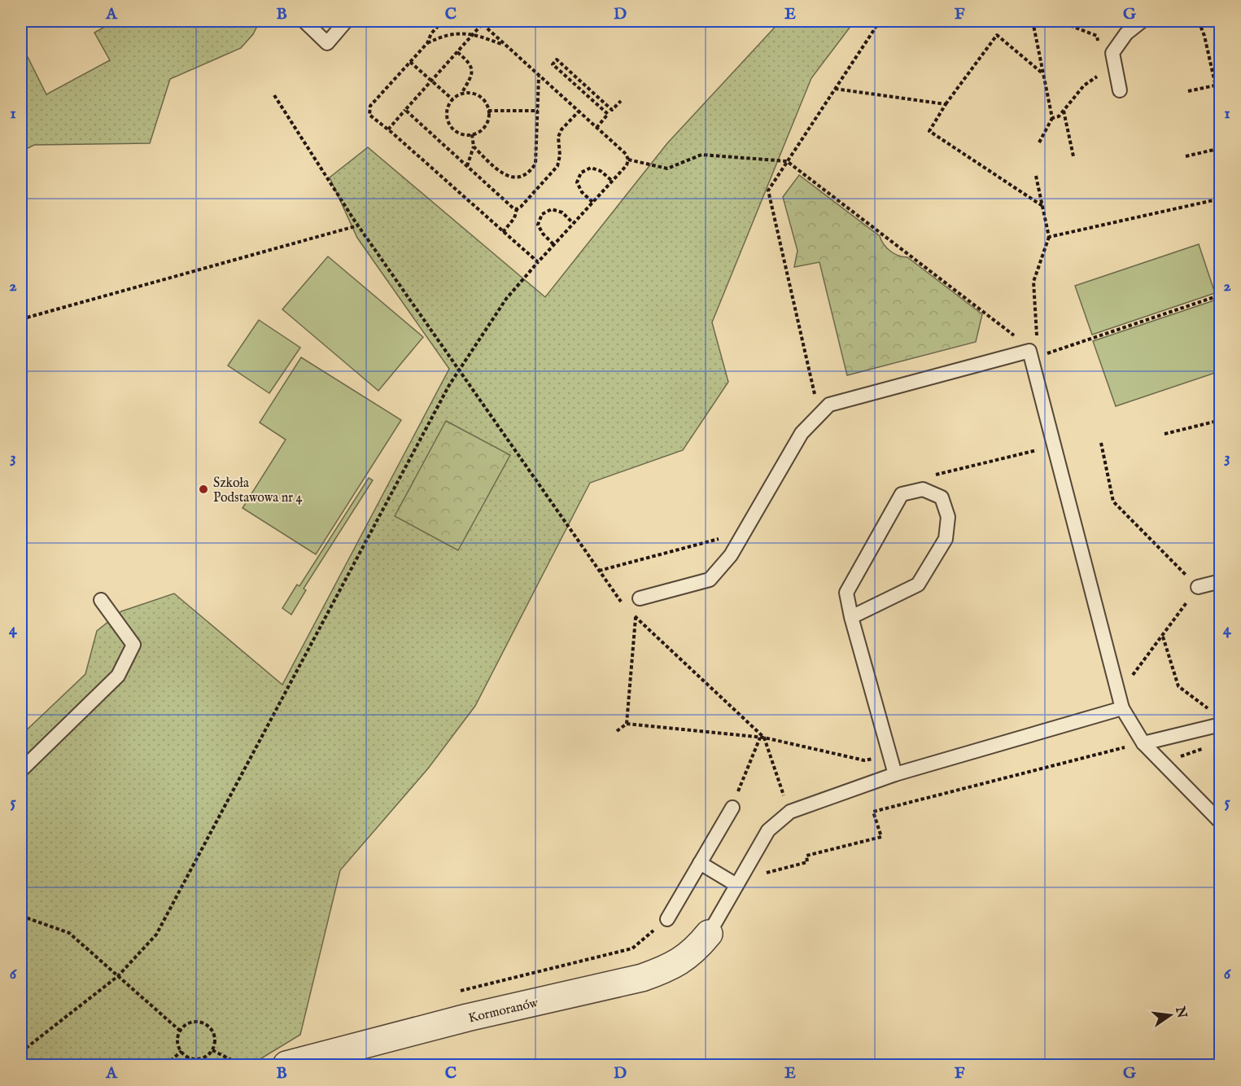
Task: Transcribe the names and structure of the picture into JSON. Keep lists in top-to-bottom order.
{
  "streets": {
    "street": ["Kormoranów"]
  },
  "places": ["Szkoła Podstawowa nr 4"],
  "north": "right",
  "grid": {
    "columns": [
      "A",
      "B",
      "C",
      "D",
      "E",
      "F",
      "G"
    ],
    "rows": [
      "1",
      "2",
      "3",
      "4",
      "5",
      "6"
    ]
  }
}
